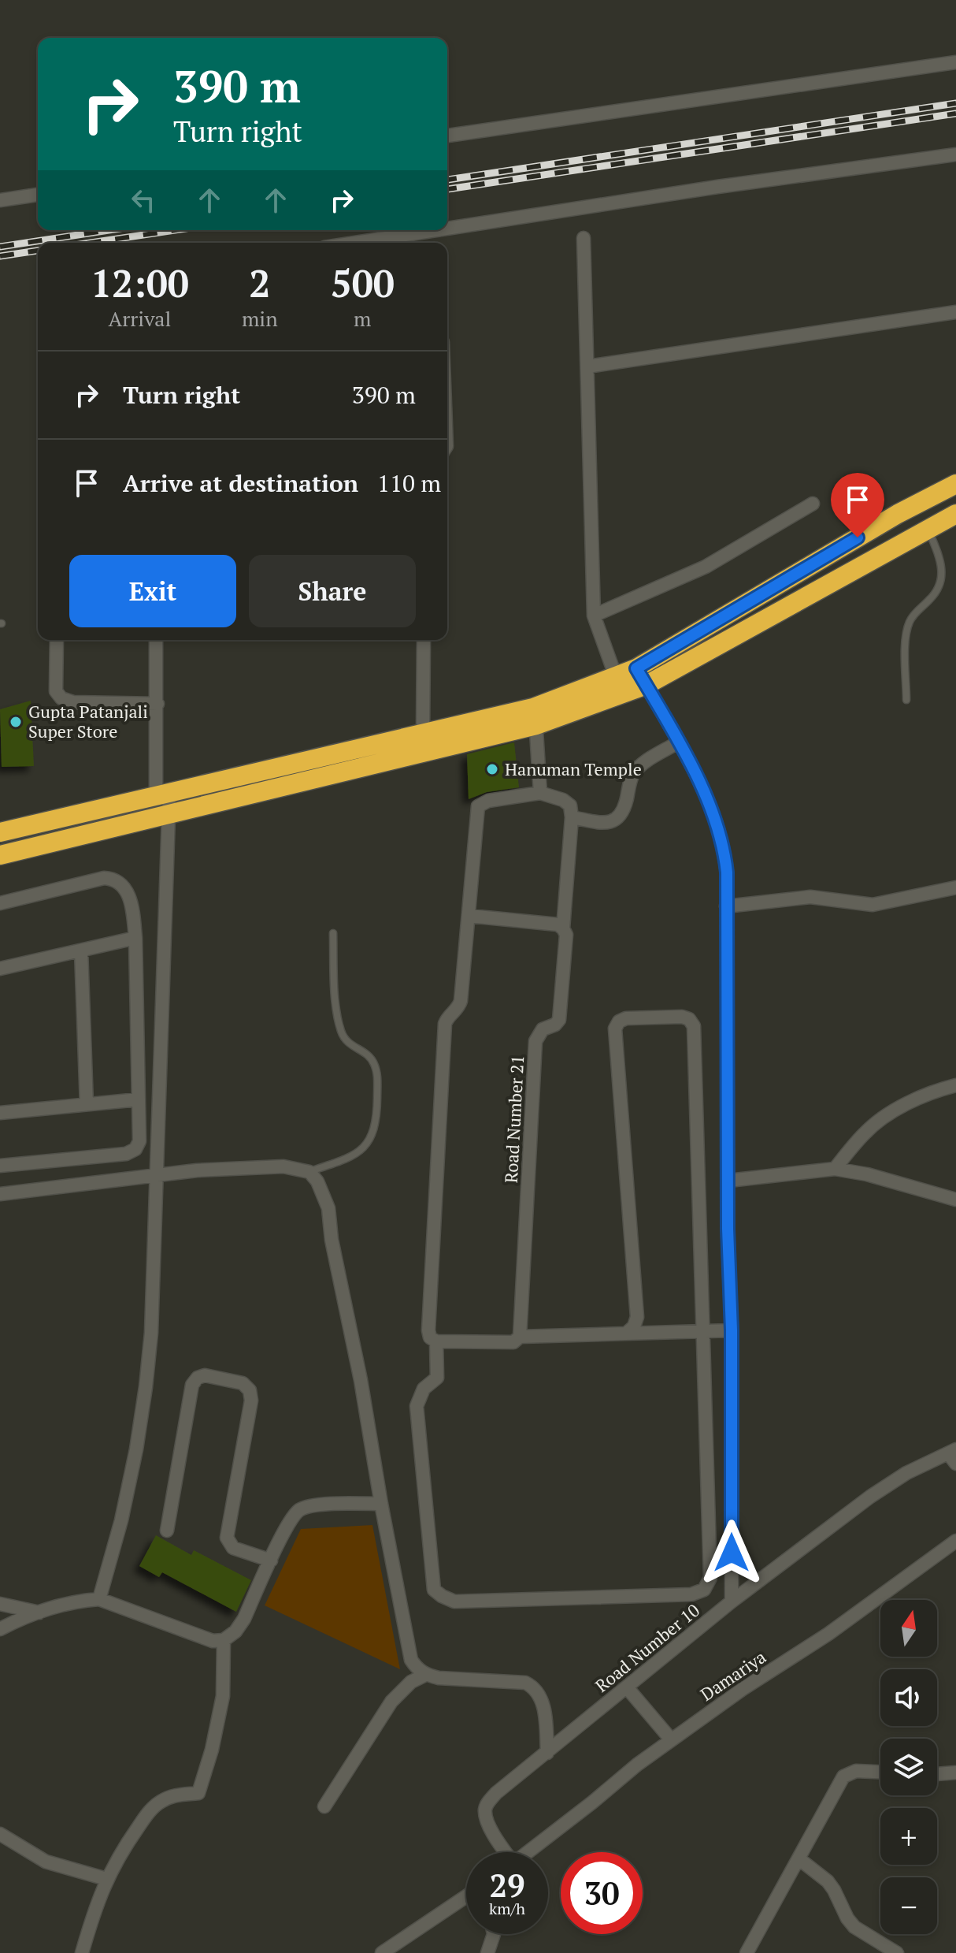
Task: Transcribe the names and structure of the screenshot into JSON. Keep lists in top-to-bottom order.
{
  "streets": {
    "street": ["Road Number 21", "Road Number 10", "Damariya"]
  },
  "places": ["Gupta Patanjali Super Store", "Hanuman Temple"],
  "north": "top",
  "page": {
    "turn": ["390 m", "Turn right"],
    "eta": [
      "12:00",
      "Arrival",
      "2",
      "min",
      "500",
      "m"
    ],
    "list": [
      {
        "name": "Turn right",
        "value": "390 m"
      },
      {
        "name": "Arrive at destination",
        "value": "110 m"
      }
    ],
    "buttons": ["Exit", "Share"],
    "map_buttons": ["+", "−"],
    "speed": "29 km/h",
    "limit": "30"
  }
}
